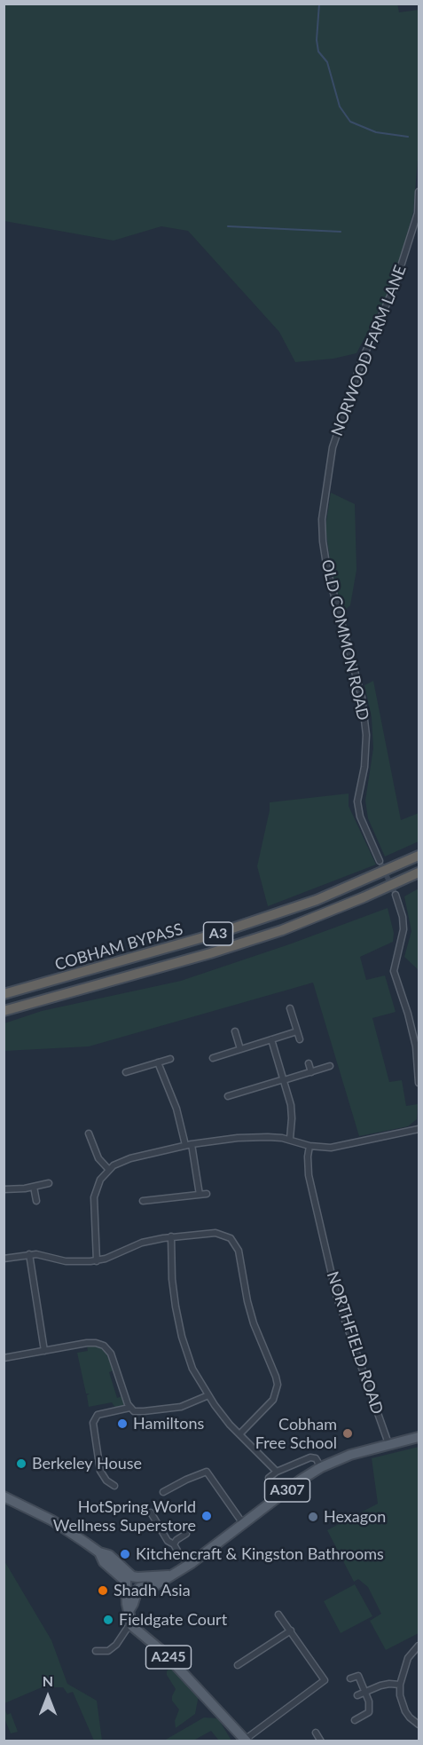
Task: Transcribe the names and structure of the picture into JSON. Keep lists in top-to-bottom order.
{
  "streets": {
    "highway": ["A3", "COBHAM BYPASS"],
    "main road": ["A307", "A245"],
    "street": ["NORWOOD FARM LANE", "OLD COMMON ROAD", "NORTHFIELD ROAD"]
  },
  "crossings": [
    ["NORWOOD FARM LANE", "OLD COMMON ROAD"],
    ["NORTHFIELD ROAD", "A307"]
  ],
  "places": [
    "Hamiltons",
    "Cobham Free School",
    "Berkeley House",
    "HotSpring World Wellness Superstore",
    "Hexagon",
    "Kitchencraft & Kingston Bathrooms",
    "Shadh Asia",
    "Fieldgate Court"
  ],
  "north": "top"
}
